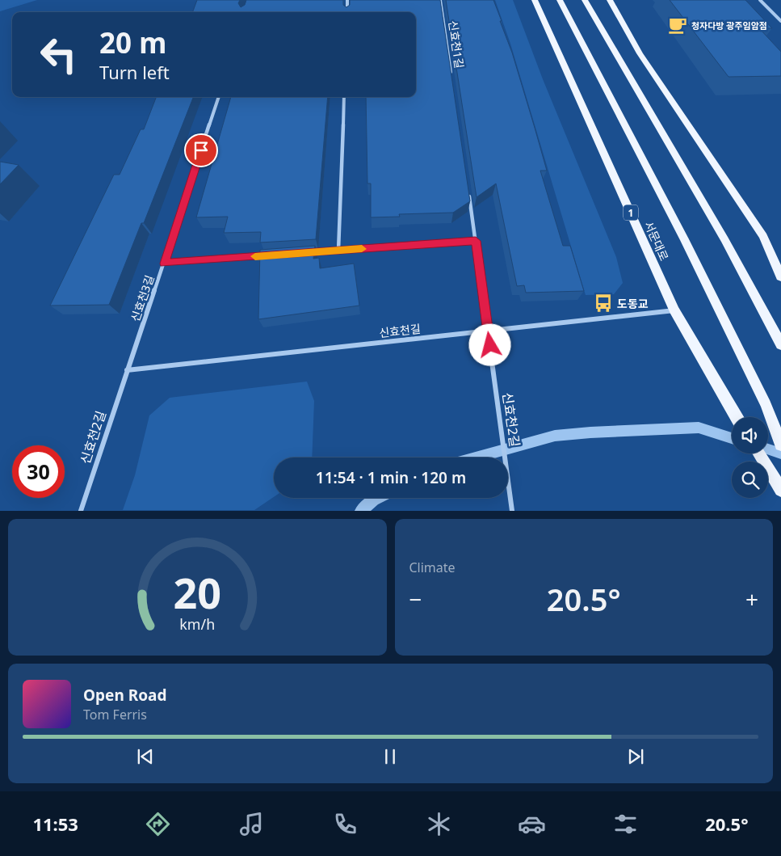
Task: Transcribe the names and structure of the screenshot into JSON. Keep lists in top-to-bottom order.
{
  "streets": {
    "main road": ["1", "서문대로"],
    "street": [
      "신효천1길",
      "신효천3길",
      "신효천길",
      "신효천2길"
    ]
  },
  "crossings": [
    ["서문대로", "신효천길"],
    ["신효천3길", "신효천길"],
    ["신효천3길", "신효천2길"],
    ["신효천길", "신효천2길"]
  ],
  "places": {
    "cafe": ["청자다방 광주임암점"],
    "bus stop": ["도동교"]
  },
  "page": {
    "turn": ["20 m", "Turn left"],
    "limit": "30",
    "trip": "11:54 · 1 min · 120 m",
    "tile": "Climate",
    "heat": ["−", "20.5°", "+"],
    "song": ["Open Road", "Tom Ferris"],
    "tabs": ["11:53", "20.5°"],
    "gauge": ["20", "km/h"]
  }
}
